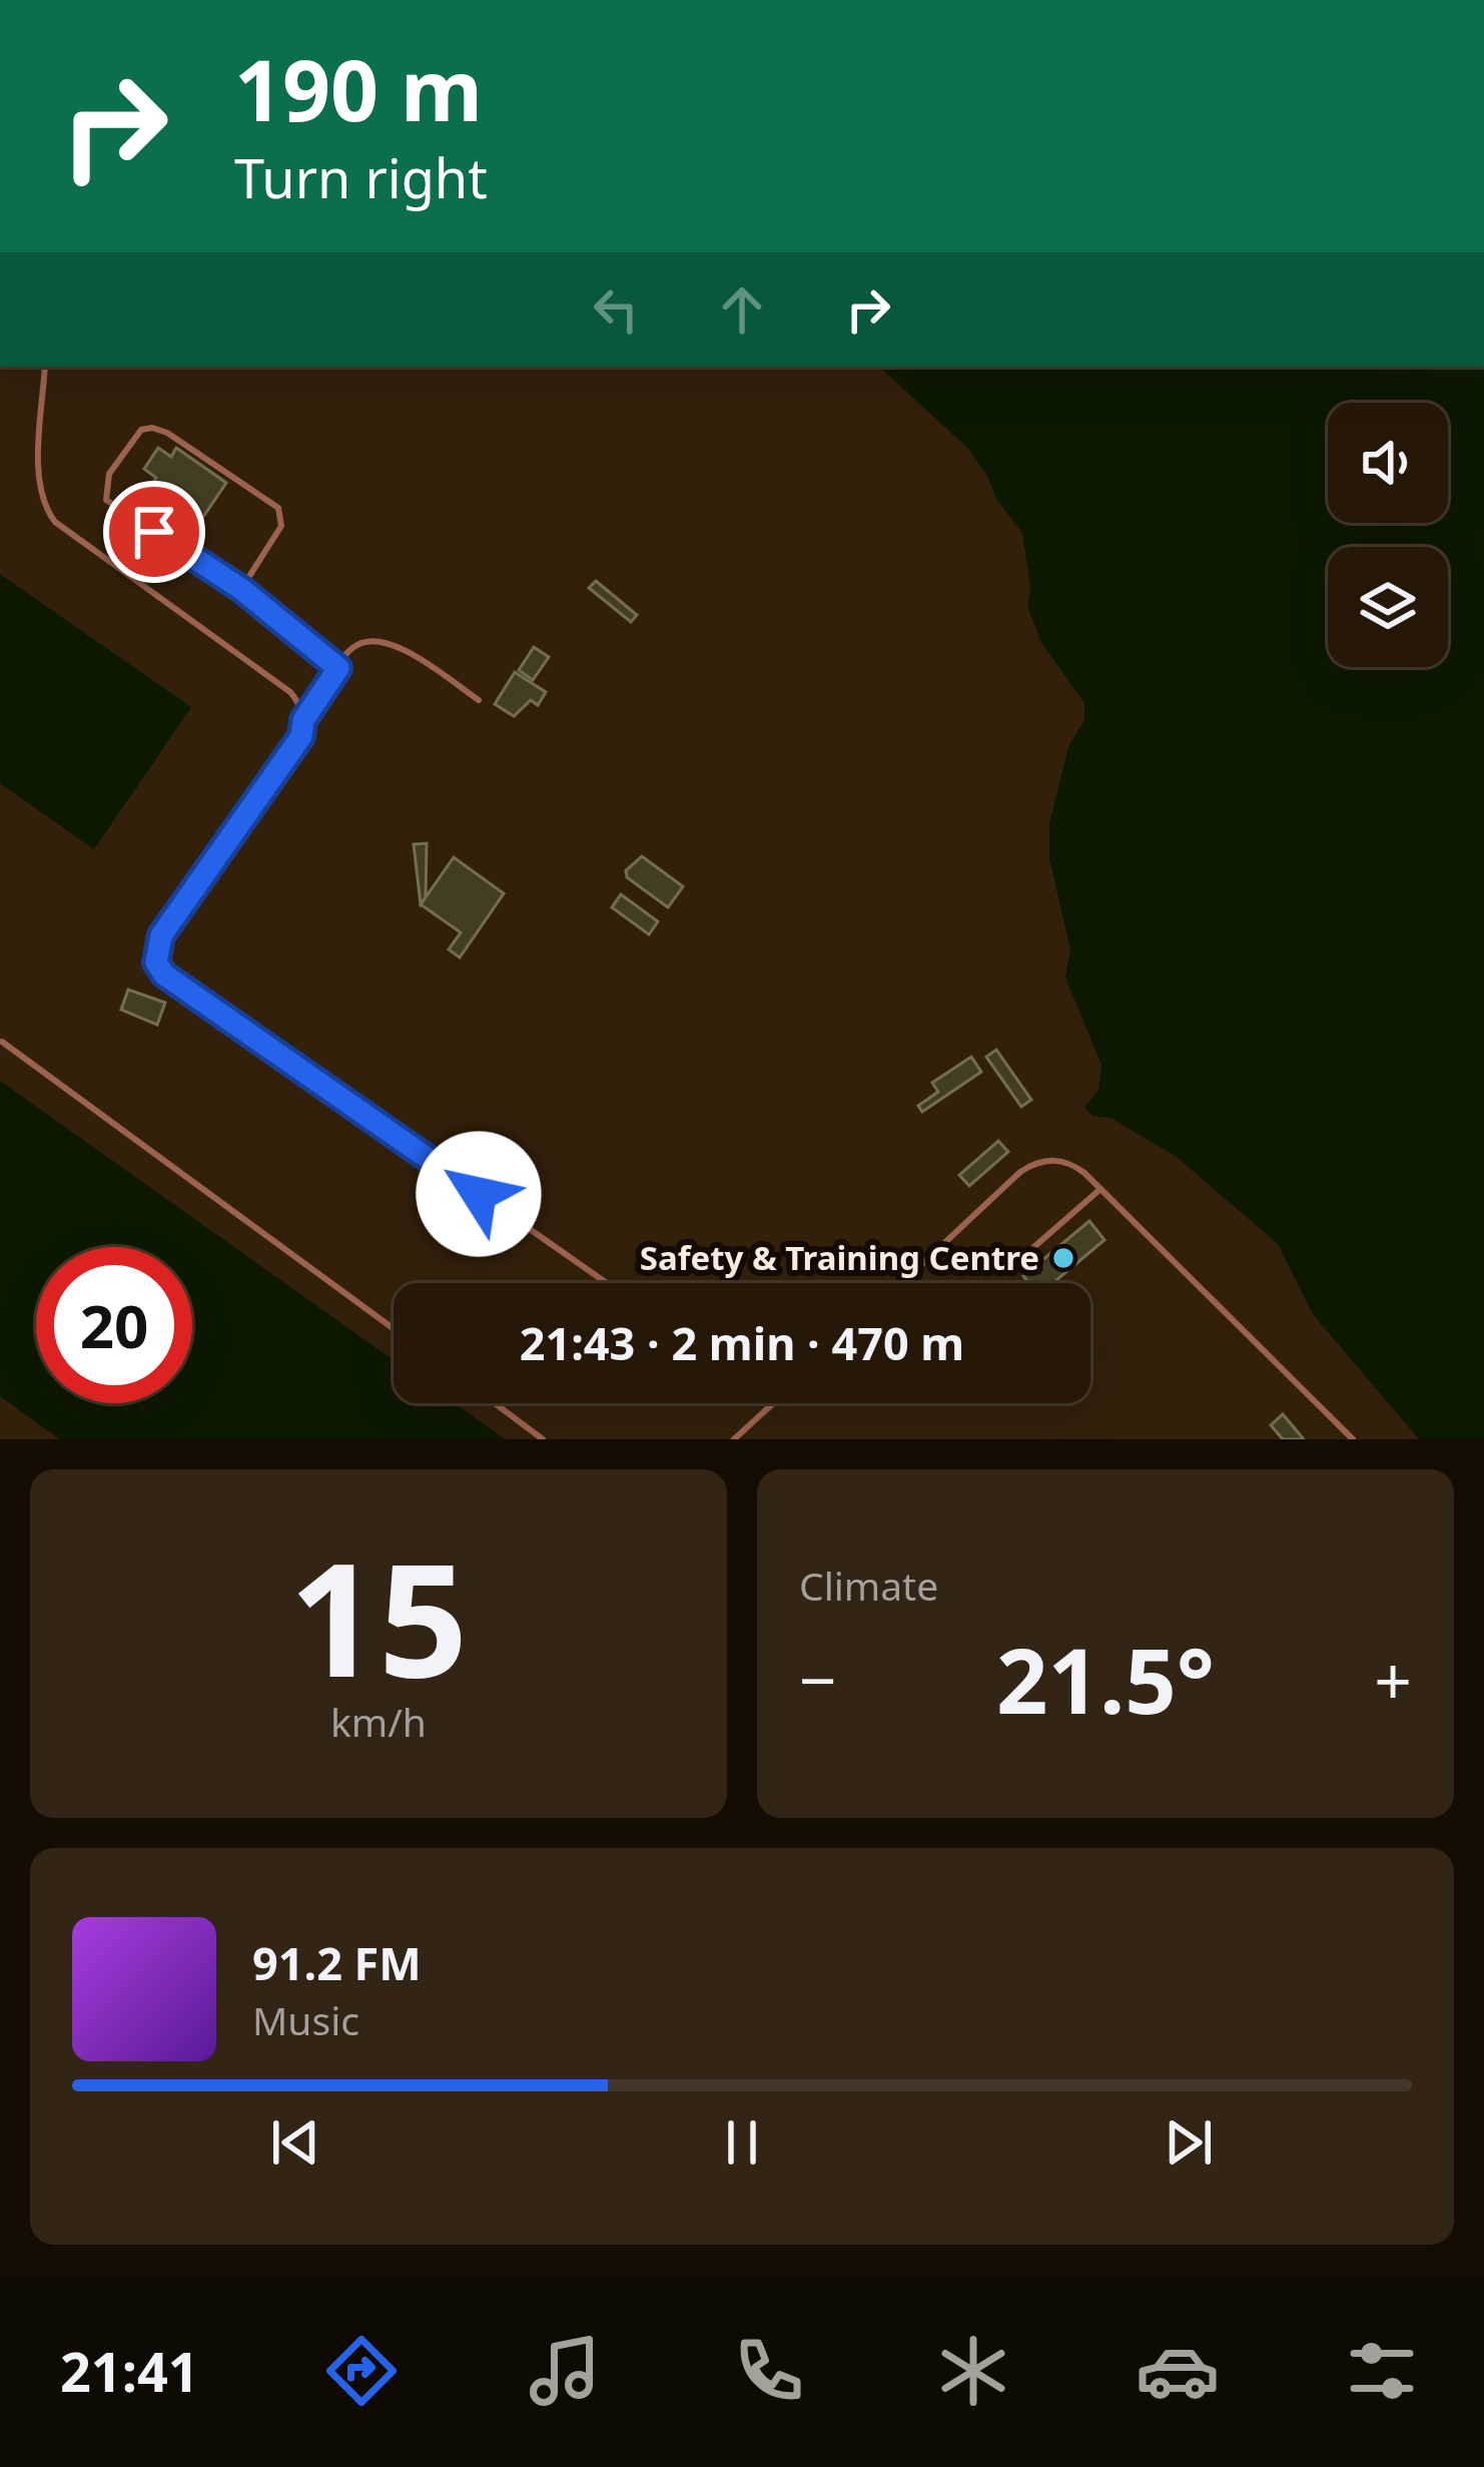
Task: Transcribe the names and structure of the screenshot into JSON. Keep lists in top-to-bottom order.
{
  "places": ["Safety & Training Centre"],
  "page": {
    "turn": ["190 m", "Turn right"],
    "limit": "20",
    "trip": "21:43 · 2 min · 470 m",
    "tile": [
      ["15", "km/h"],
      "Climate"
    ],
    "heat": ["−", "21.5°", "+"],
    "song": ["91.2 FM", "Music"],
    "tabs": "21:41"
  }
}
